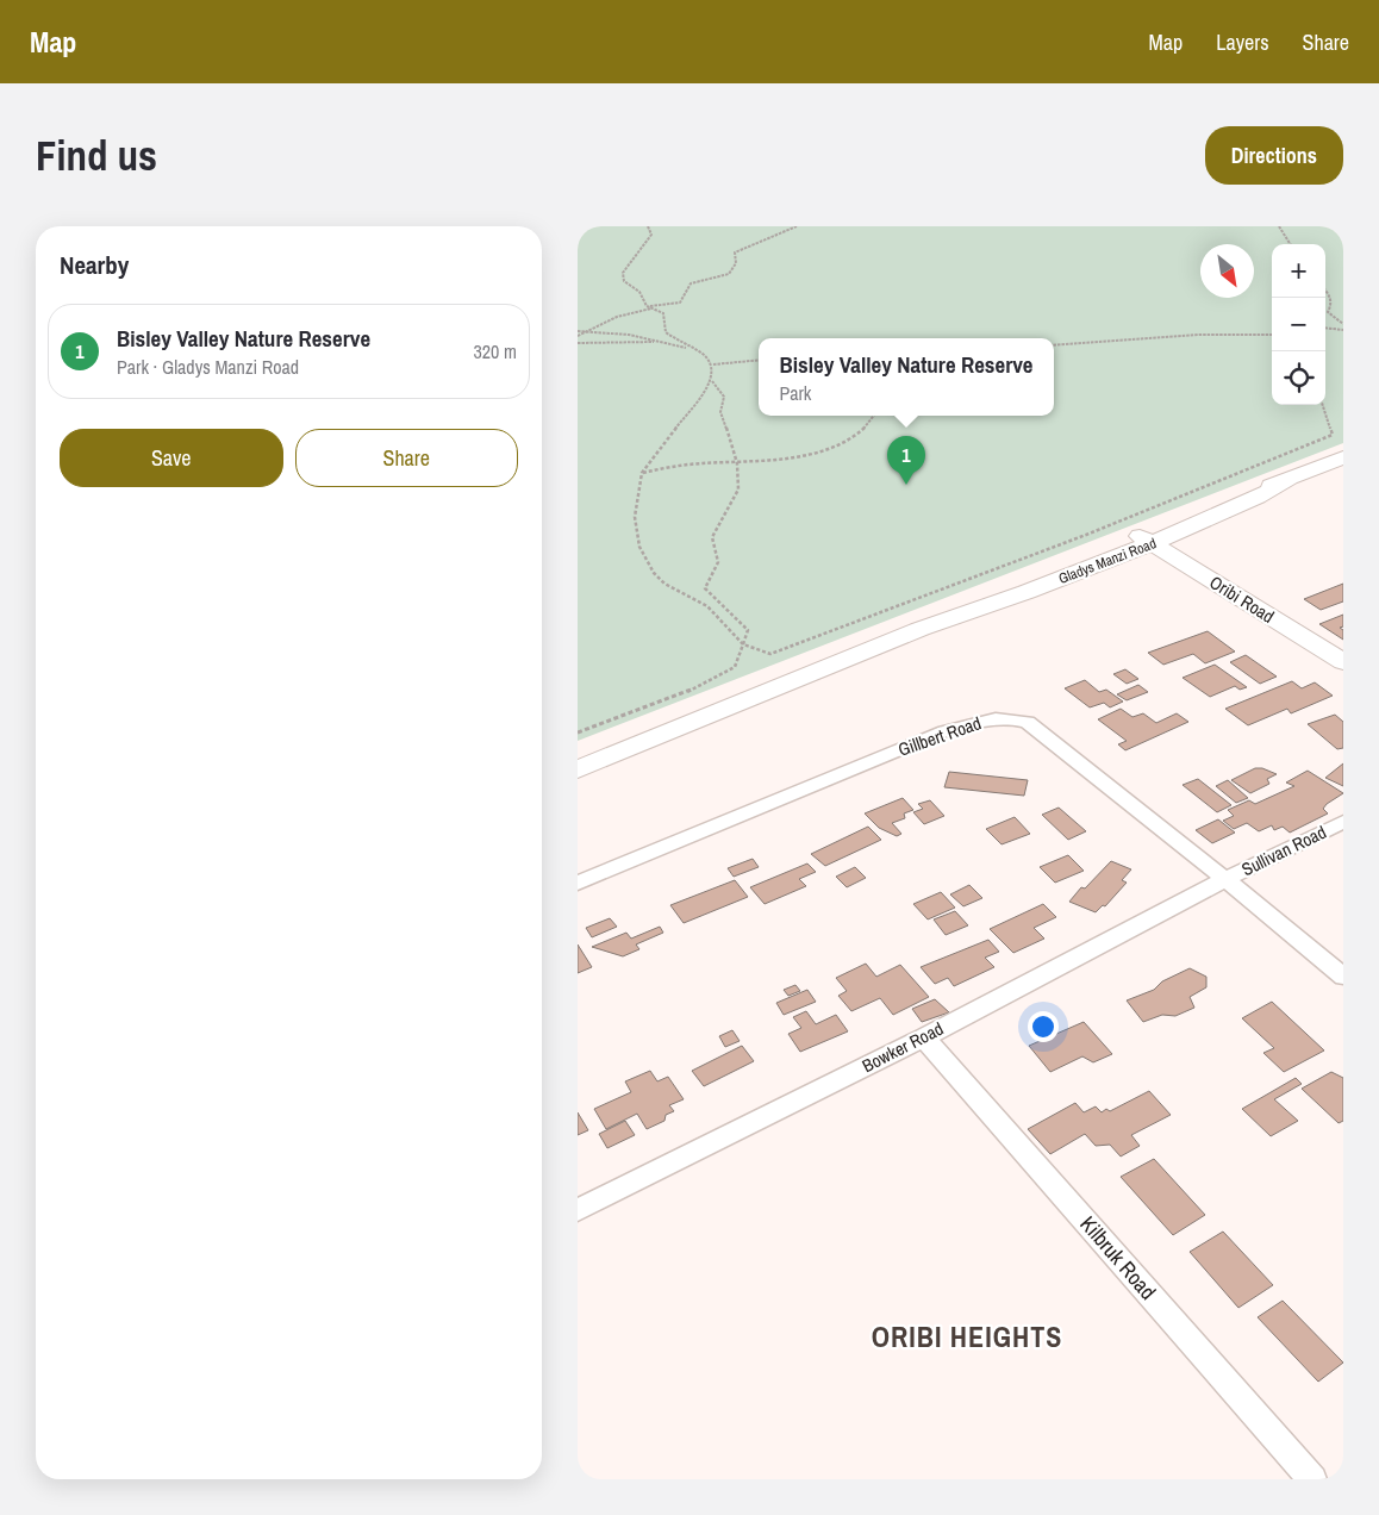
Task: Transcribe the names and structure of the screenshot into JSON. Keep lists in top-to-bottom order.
{
  "streets": {
    "main road": ["Gladys Manzi Road", "Oribi Road"],
    "street": [
      "Gillbert Road",
      "Sullivan Road",
      "Bowker Road",
      "Kilbruk Road"
    ]
  },
  "crossings": [
    ["Gladys Manzi Road", "Oribi Road"],
    ["Gillbert Road", "Sullivan Road"],
    ["Gillbert Road", "Bowker Road"],
    ["Sullivan Road", "Bowker Road"],
    ["Bowker Road", "Kilbruk Road"]
  ],
  "districts": ["ORIBI HEIGHTS"],
  "north": "bottom right",
  "page": {
    "header": "Map",
    "nav": ["Map", "Layers", "Share"],
    "buttons": [
      "Directions",
      ["Save", "Share"]
    ],
    "title": "Find us",
    "heading": "Nearby",
    "map_buttons": ["+", "−"],
    "list": [
      {
        "mark": "1",
        "name": "Bisley Valley Nature Reserve",
        "note": "Park · Gladys Manzi Road",
        "value": "320 m"
      }
    ],
    "popup": ["Bisley Valley Nature Reserve", "Park"],
    "pins": "1"
  }
}
